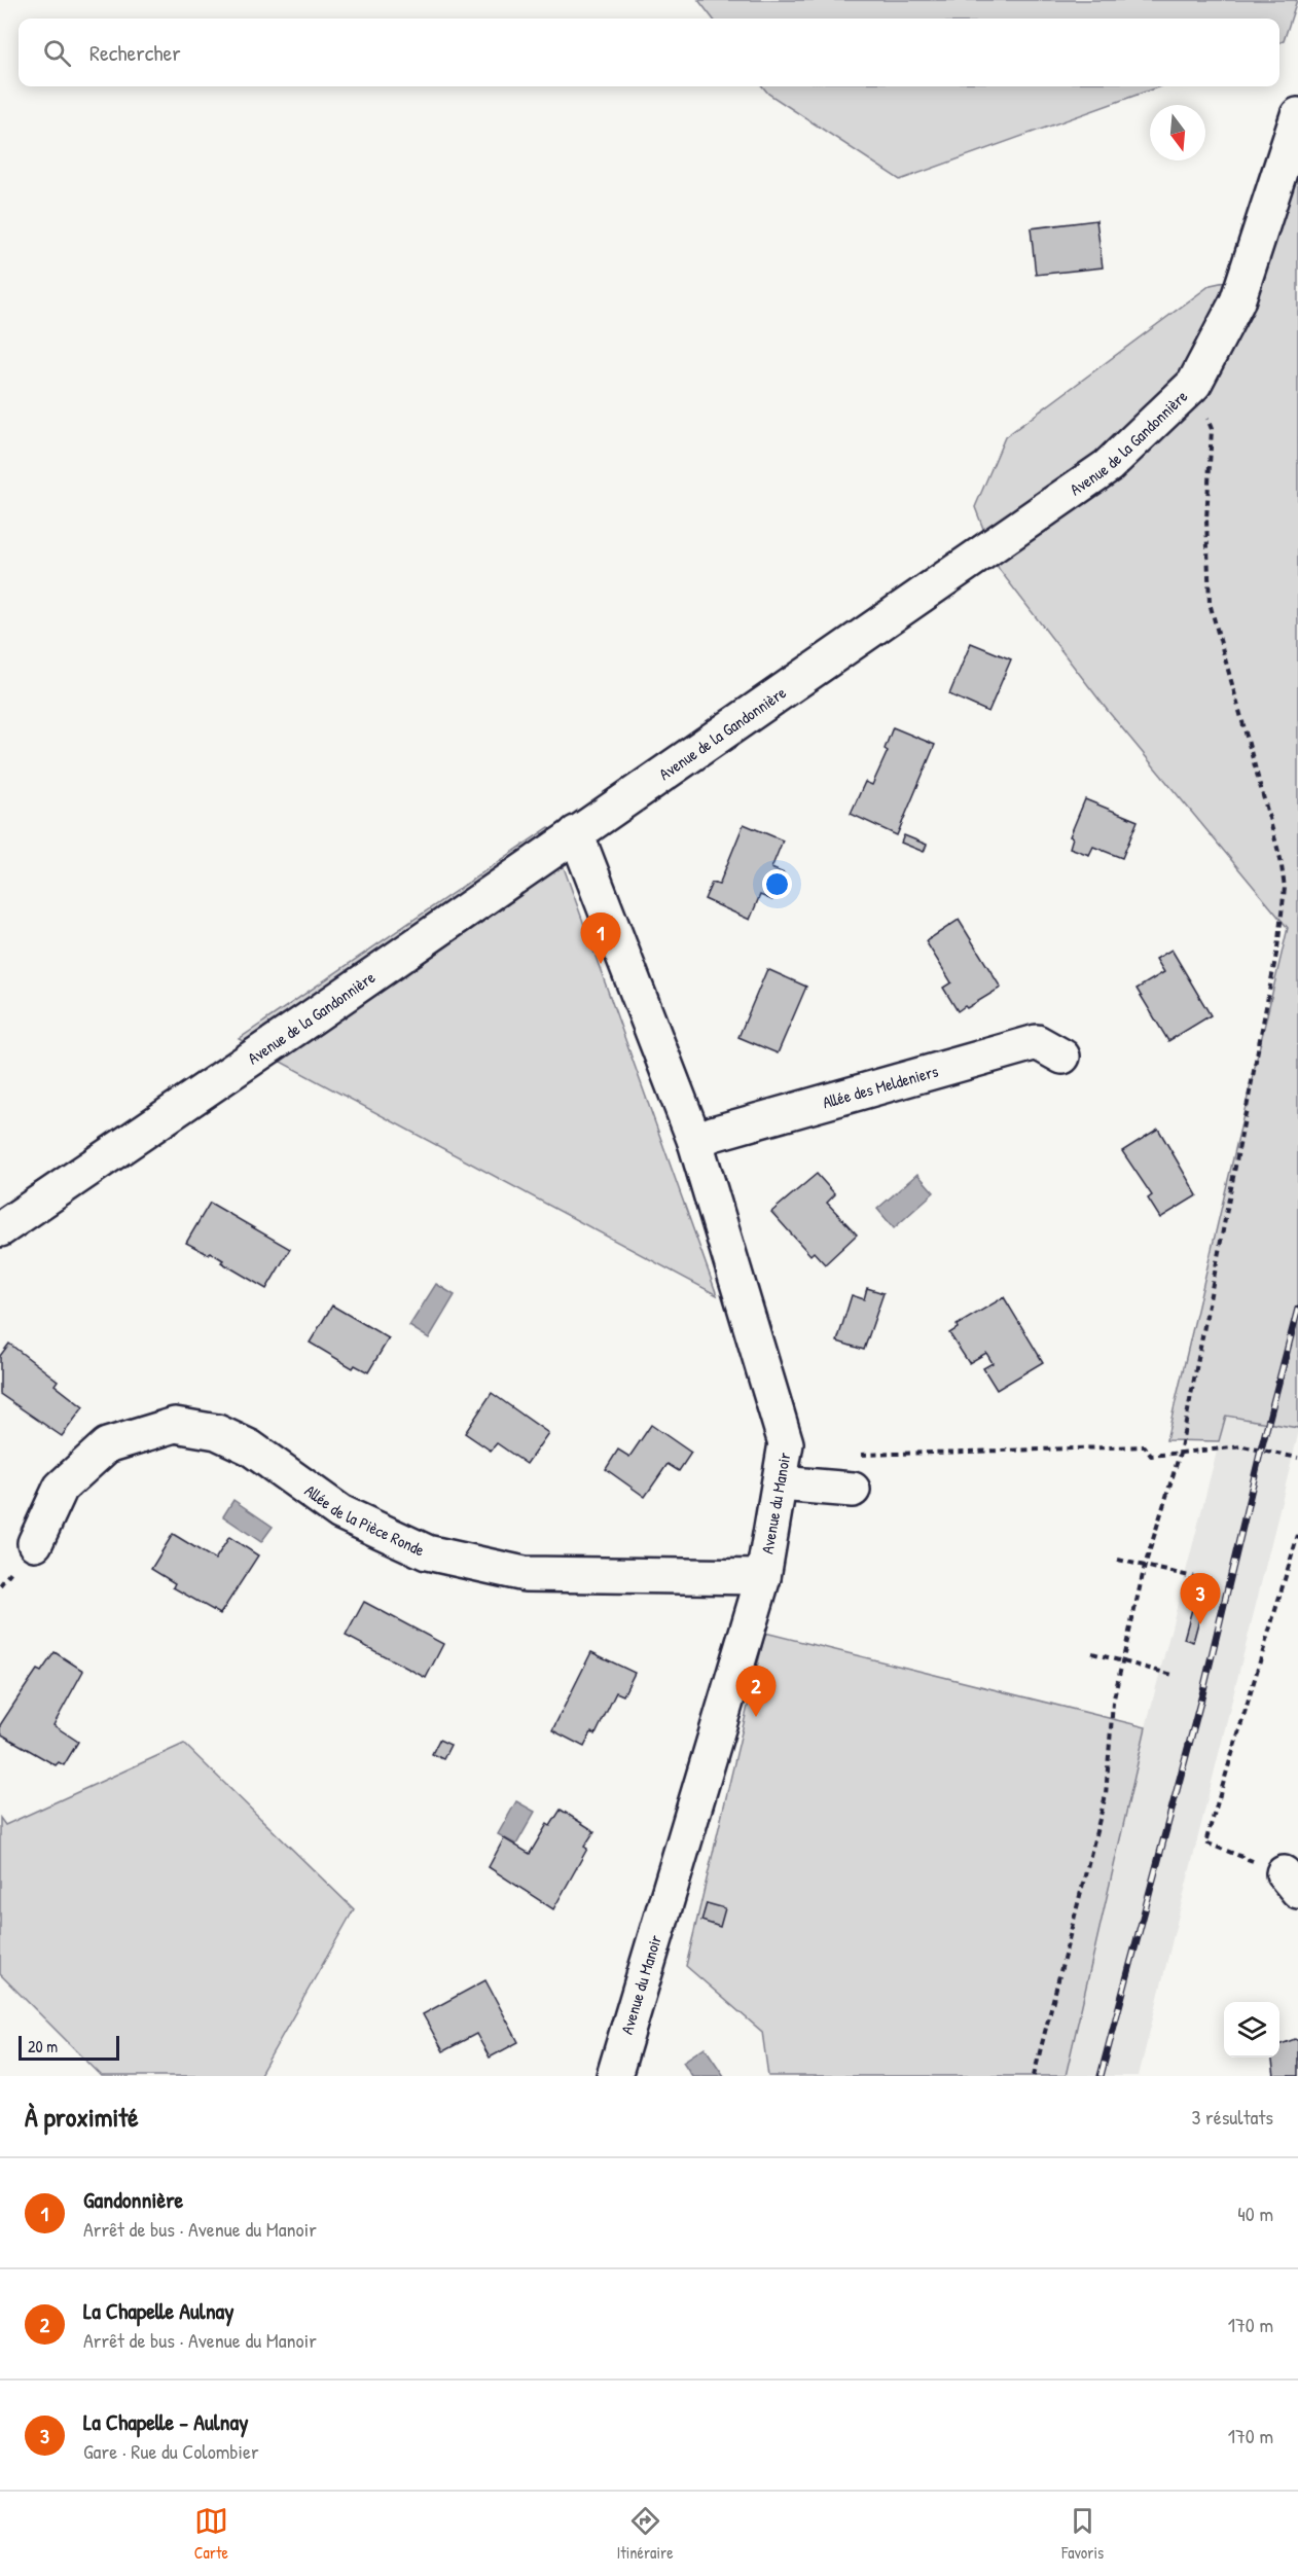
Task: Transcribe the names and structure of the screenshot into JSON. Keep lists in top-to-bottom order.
{
  "streets": {
    "street": [
      "Avenue de la Gandonnière",
      "Allée des Meldeniers",
      "Avenue du Manoir",
      "Allée de la Pièce Ronde"
    ]
  },
  "crossings": [
    ["Avenue de la Gandonnière", "Avenue du Manoir"],
    ["Allée des Meldeniers", "Avenue du Manoir"],
    ["Avenue du Manoir", "Allée de la Pièce Ronde"]
  ],
  "scale_bar": "20 m",
  "north": "bottom",
  "page": {
    "search": "Rechercher",
    "pins": ["1", "3", "2"],
    "scale": "20 m",
    "heading": ["À proximité", "3 résultats"],
    "list": [
      {
        "mark": "1",
        "name": "Gandonnière",
        "note": "Arrêt de bus · Avenue du Manoir",
        "value": "40 m"
      },
      {
        "mark": "2",
        "name": "La Chapelle Aulnay",
        "note": "Arrêt de bus · Avenue du Manoir",
        "value": "170 m"
      },
      {
        "mark": "3",
        "name": "La Chapelle - Aulnay",
        "note": "Gare · Rue du Colombier",
        "value": "170 m"
      }
    ],
    "nav": ["Carte", "Itinéraire", "Favoris"]
  }
}
